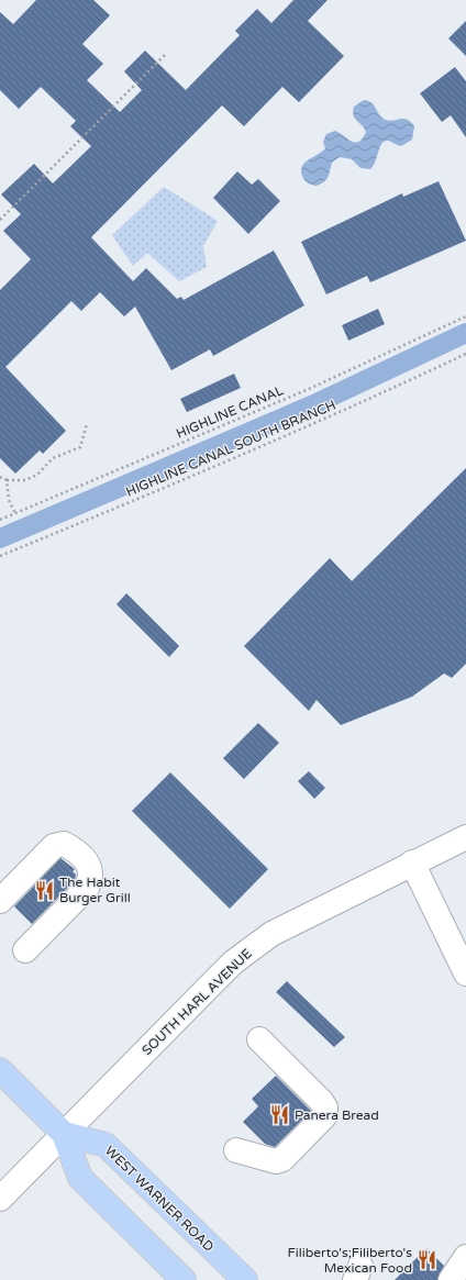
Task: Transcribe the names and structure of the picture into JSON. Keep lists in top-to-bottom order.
{
  "streets": {
    "main road": ["WEST WARNER ROAD"],
    "street": ["SOUTH HARL AVENUE"],
    "path": ["HIGHLINE CANAL", "HIGHLINE CANAL SOUTH BRANCH"]
  },
  "crossings": [
    ["SOUTH HARL AVENUE", "WEST WARNER ROAD"]
  ],
  "places": {
    "restaurant": ["The Habit Burger Grill", "Panera Bread", "Filiberto's;Filiberto's Mexican Food"]
  }
}
